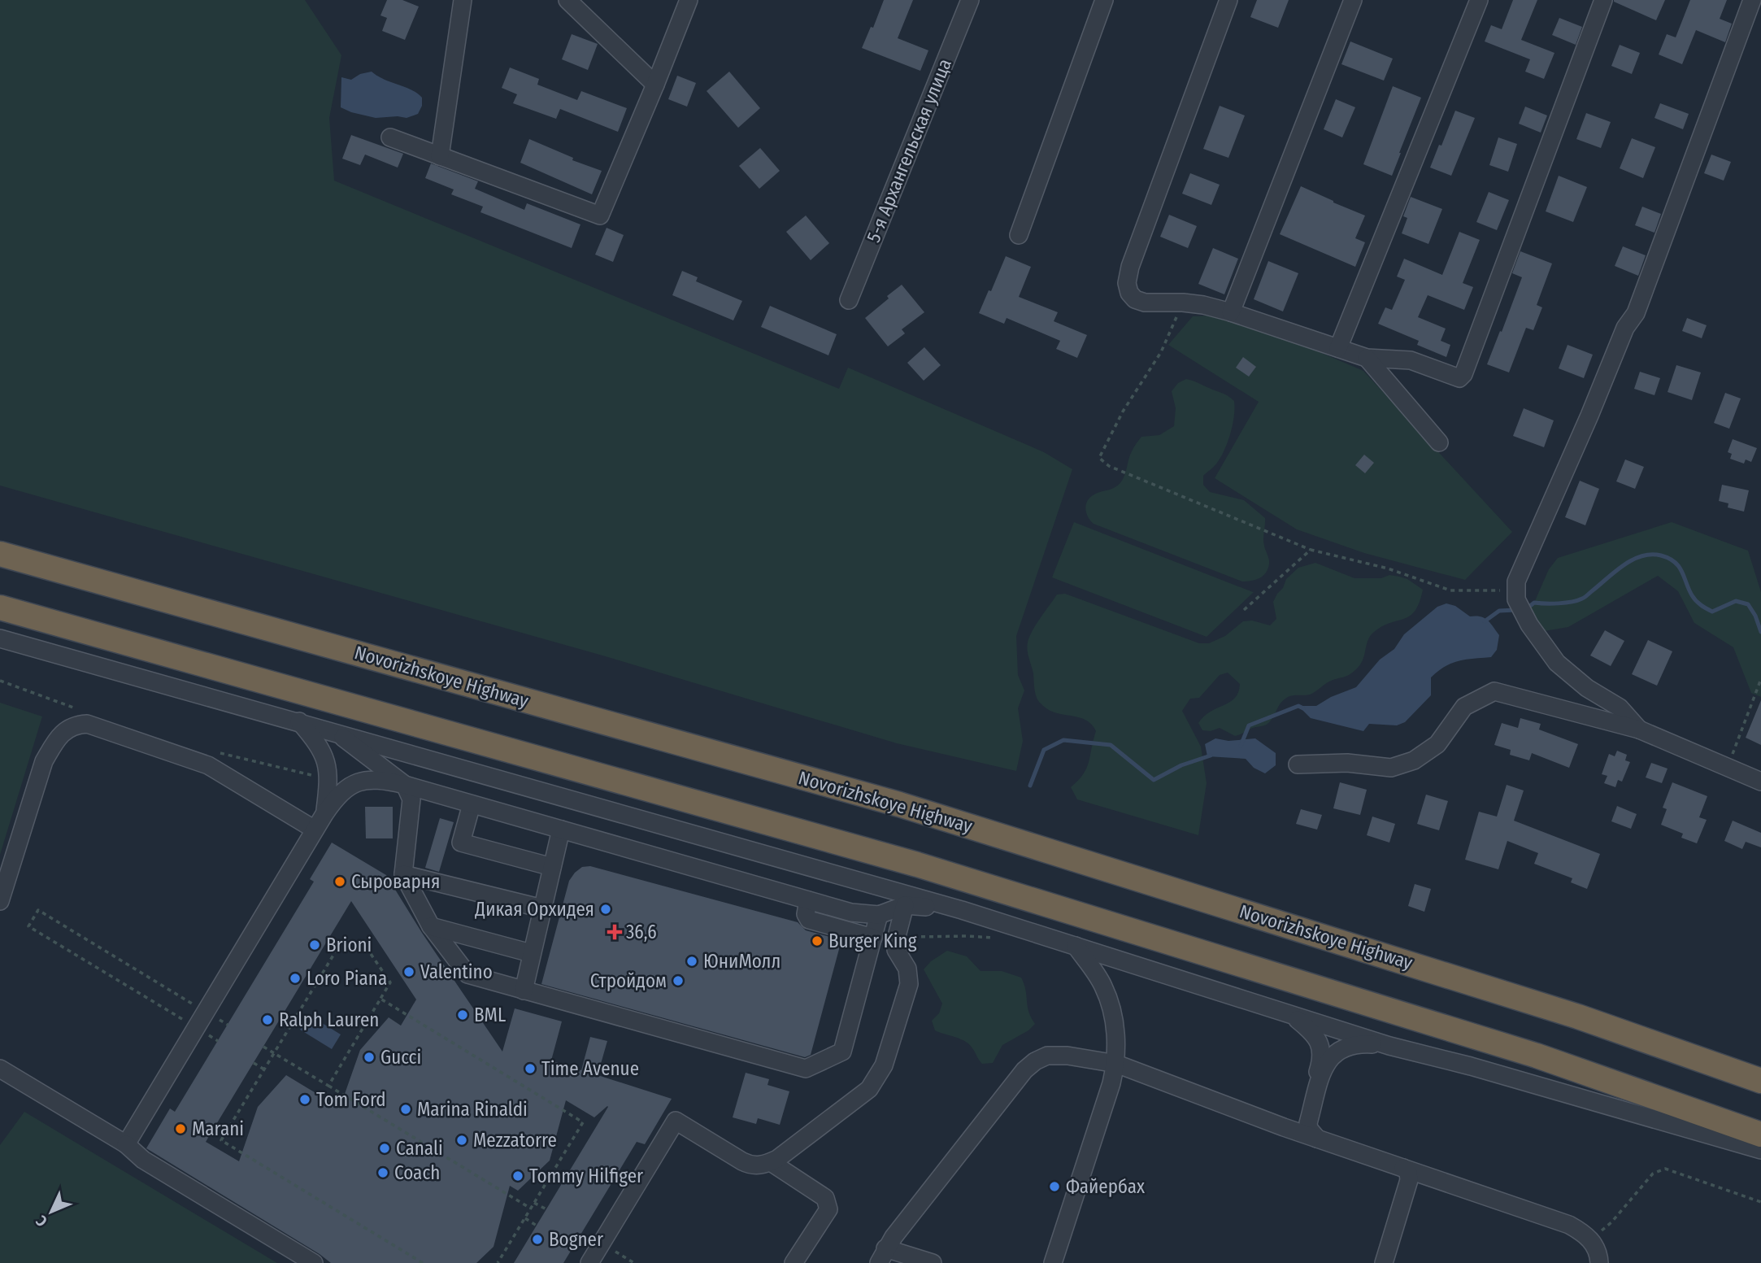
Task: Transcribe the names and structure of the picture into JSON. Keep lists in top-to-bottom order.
{
  "streets": {
    "highway": ["Novorizhskoye Highway"],
    "street": ["5-я Архангельская улица"]
  },
  "places": {
    "other": [
      "Сыроварня",
      "Дикая Орхидея",
      "Burger King",
      "Brioni",
      "ЮниМолл",
      "Valentino",
      "Loro Piana",
      "Стройдом",
      "BML",
      "Ralph Lauren",
      "Gucci",
      "Time Avenue",
      "Tom Ford",
      "Marina Rinaldi",
      "Marani",
      "Mezzatorre",
      "Canali",
      "Coach",
      "Tommy Hilfiger",
      "Файербах",
      "Bogner"
    ],
    "health": ["36,6"]
  },
  "north": "bottom left"
}
